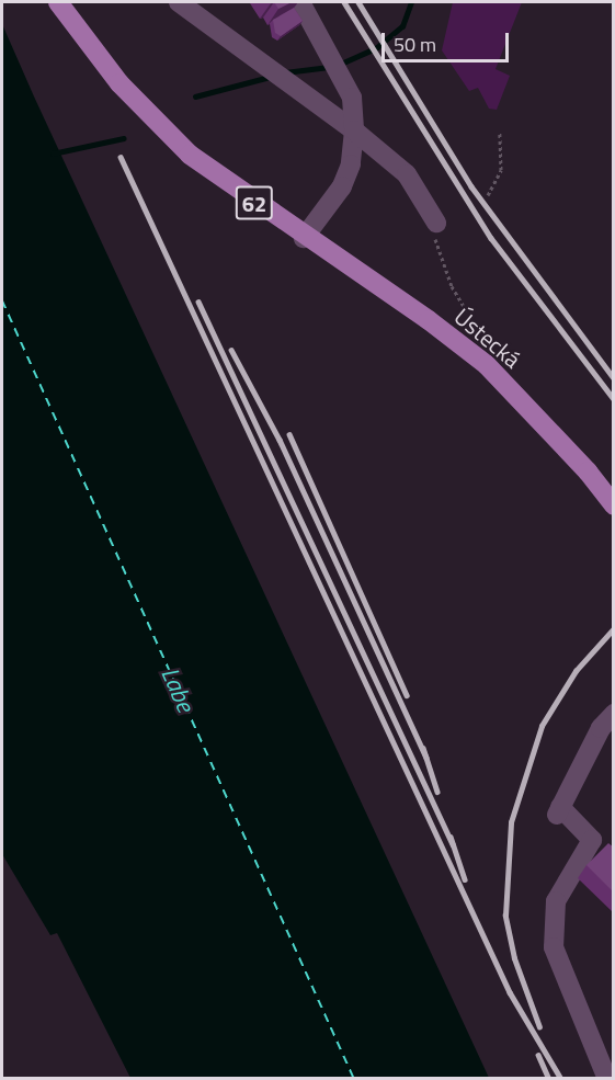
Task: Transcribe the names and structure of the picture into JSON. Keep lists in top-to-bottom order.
{
  "streets": {
    "main road": ["62", "Ústecká"]
  },
  "water": ["Labe"],
  "scale_bar": "50 m"
}
